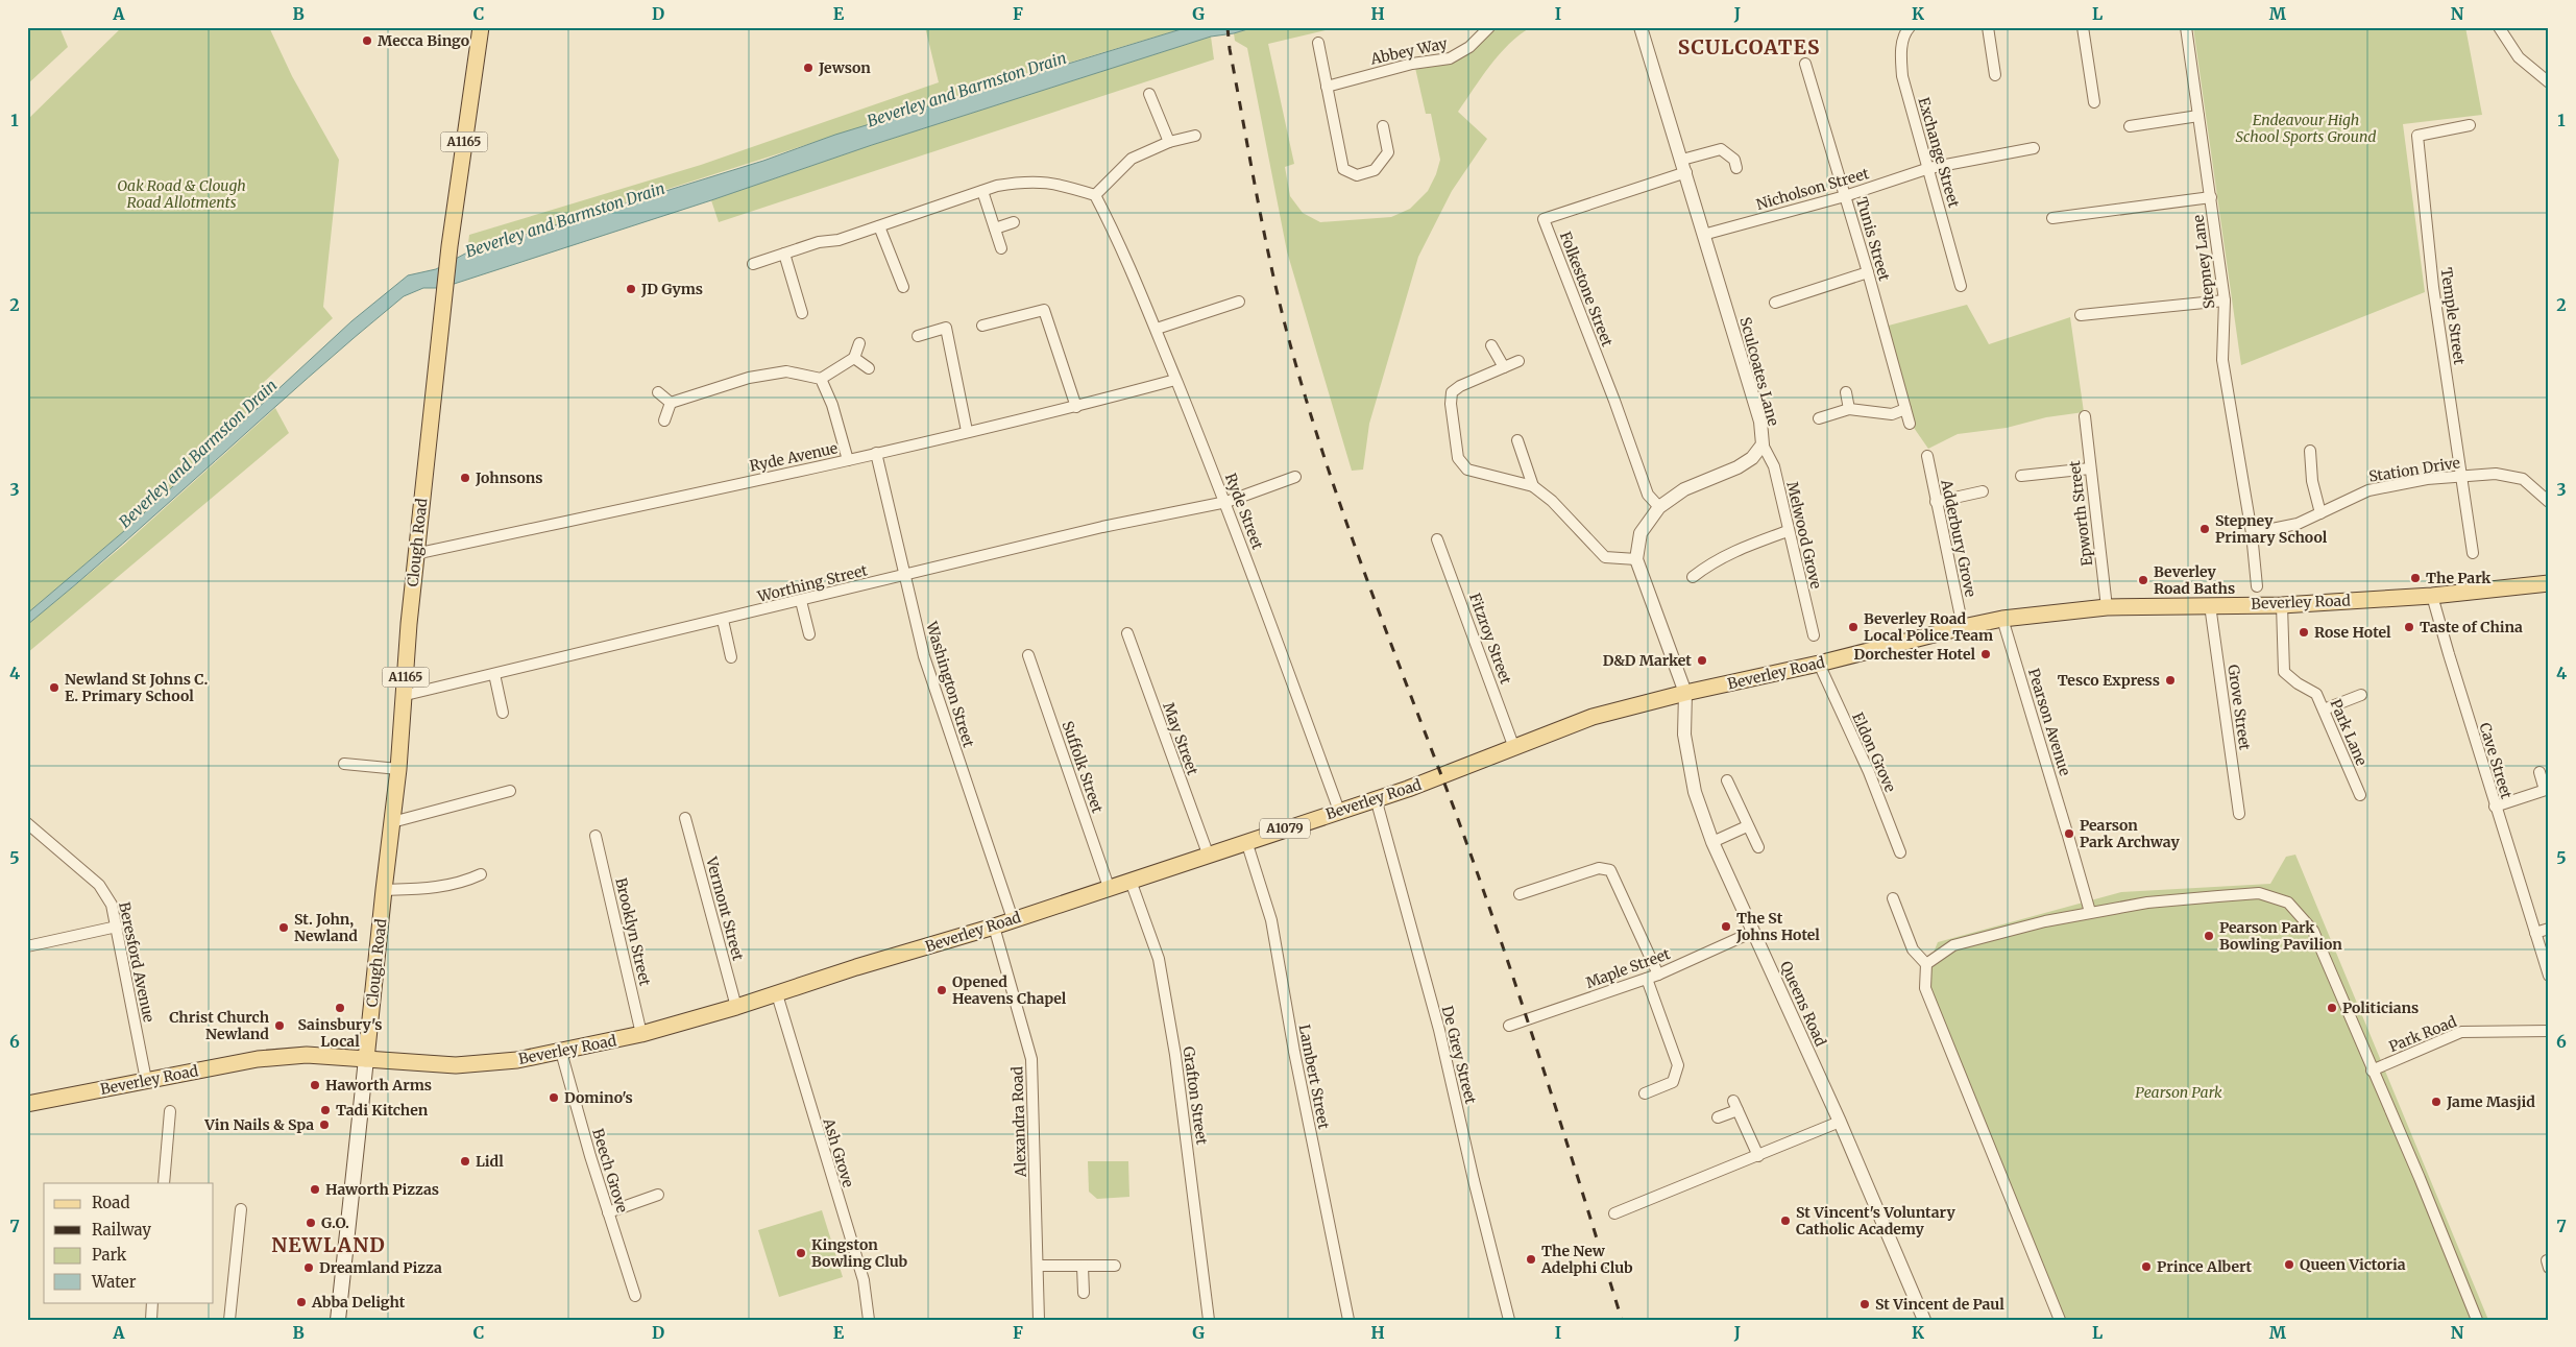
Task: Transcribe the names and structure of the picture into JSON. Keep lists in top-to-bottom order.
{
  "streets": {
    "main road": [
      "A1165",
      "Clough Road",
      "Beverley Road",
      "A1079"
    ],
    "street": [
      "Abbey Way",
      "Exchange Street",
      "Nicholson Street",
      "Tunis Street",
      "Stepney Lane",
      "Folkestone Street",
      "Temple Street",
      "Sculcoates Lane",
      "Ryde Avenue",
      "Station Drive",
      "Ryde Street",
      "Epworth Street",
      "Melwood Grove",
      "Adderbury Grove",
      "Worthing Street",
      "Fitzroy Street",
      "Washington Street",
      "Grove Street",
      "Pearson Avenue",
      "Park Lane",
      "May Street",
      "Eldon Grove",
      "Cave Street",
      "Suffolk Street",
      "Vermont Street",
      "Brooklyn Street",
      "Beresford Avenue",
      "Maple Street",
      "Queens Road",
      "Park Road",
      "De Grey Street",
      "Lambert Street",
      "Grafton Street",
      "Alexandra Road",
      "Ash Grove",
      "Beech Grove"
    ]
  },
  "crossings": [
    ["Exchange Street", "Nicholson Street"],
    ["Nicholson Street", "Tunis Street"],
    ["Nicholson Street", "Sculcoates Lane"],
    ["Stepney Lane", "Station Drive"],
    ["Folkestone Street", "Sculcoates Lane"],
    ["Temple Street", "Station Drive"],
    ["Sculcoates Lane", "Melwood Grove"],
    ["Ryde Avenue", "Ryde Street"],
    ["Ryde Avenue", "Clough Road"],
    ["Ryde Avenue", "Washington Street"],
    ["Ryde Street", "Worthing Street"],
    ["Ryde Street", "Beverley Road"],
    ["Epworth Street", "Beverley Road"],
    ["Adderbury Grove", "Beverley Road"],
    ["Clough Road", "Worthing Street"],
    ["Clough Road", "Beverley Road"],
    ["Worthing Street", "Washington Street"],
    ["Beverley Road", "Fitzroy Street"],
    ["Beverley Road", "Washington Street"],
    ["Beverley Road", "Grove Street"],
    ["Beverley Road", "Pearson Avenue"],
    ["Beverley Road", "Park Lane"],
    ["Beverley Road", "May Street"],
    ["Beverley Road", "Eldon Grove"],
    ["Beverley Road", "Cave Street"],
    ["Beverley Road", "Suffolk Street"],
    ["Beverley Road", "Vermont Street"],
    ["Beverley Road", "Brooklyn Street"],
    ["Beverley Road", "Beresford Avenue"],
    ["Beverley Road", "Queens Road"],
    ["Beverley Road", "De Grey Street"],
    ["Beverley Road", "Lambert Street"],
    ["Beverley Road", "Grafton Street"],
    ["Beverley Road", "Alexandra Road"],
    ["Beverley Road", "Ash Grove"],
    ["Beverley Road", "Beech Grove"],
    ["Maple Street", "Queens Road"]
  ],
  "districts": ["SCULCOATES", "NEWLAND"],
  "water": ["Beverley and Barmston Drain"],
  "parks": ["Endeavour High School Sports Ground", "Oak Road & Clough Road Allotments", "Pearson Park"],
  "places": [
    "Mecca Bingo",
    "Jewson",
    "JD Gyms",
    "Johnsons",
    "Stepney Primary School",
    "The Park",
    "Beverley Road Baths",
    "Beverley Road Local Police Team",
    "Taste of China",
    "Rose Hotel",
    "Dorchester Hotel",
    "D&D Market",
    "Tesco Express",
    "Newland St Johns C. E. Primary School",
    "Pearson Park Archway",
    "The St Johns Hotel",
    "St. John, Newland",
    "Pearson Park Bowling Pavilion",
    "Opened Heavens Chapel",
    "Sainsbury's Local",
    "Politicians",
    "Christ Church Newland",
    "Haworth Arms",
    "Domino's",
    "Jame Masjid",
    "Tadi Kitchen",
    "Vin Nails & Spa",
    "Lidl",
    "Haworth Pizzas",
    "St Vincent's Voluntary Catholic Academy",
    "G.O.",
    "Kingston Bowling Club",
    "The New Adelphi Club",
    "Queen Victoria",
    "Prince Albert",
    "Dreamland Pizza",
    "Abba Delight",
    "St Vincent de Paul"
  ],
  "legend": [
    "Road",
    "Railway",
    "Park",
    "Water"
  ],
  "grid": {
    "columns": [
      "A",
      "B",
      "C",
      "D",
      "E",
      "F",
      "G",
      "H",
      "I",
      "J",
      "K",
      "L",
      "M",
      "N"
    ],
    "rows": [
      "1",
      "2",
      "3",
      "4",
      "5",
      "6",
      "7"
    ]
  }
}
